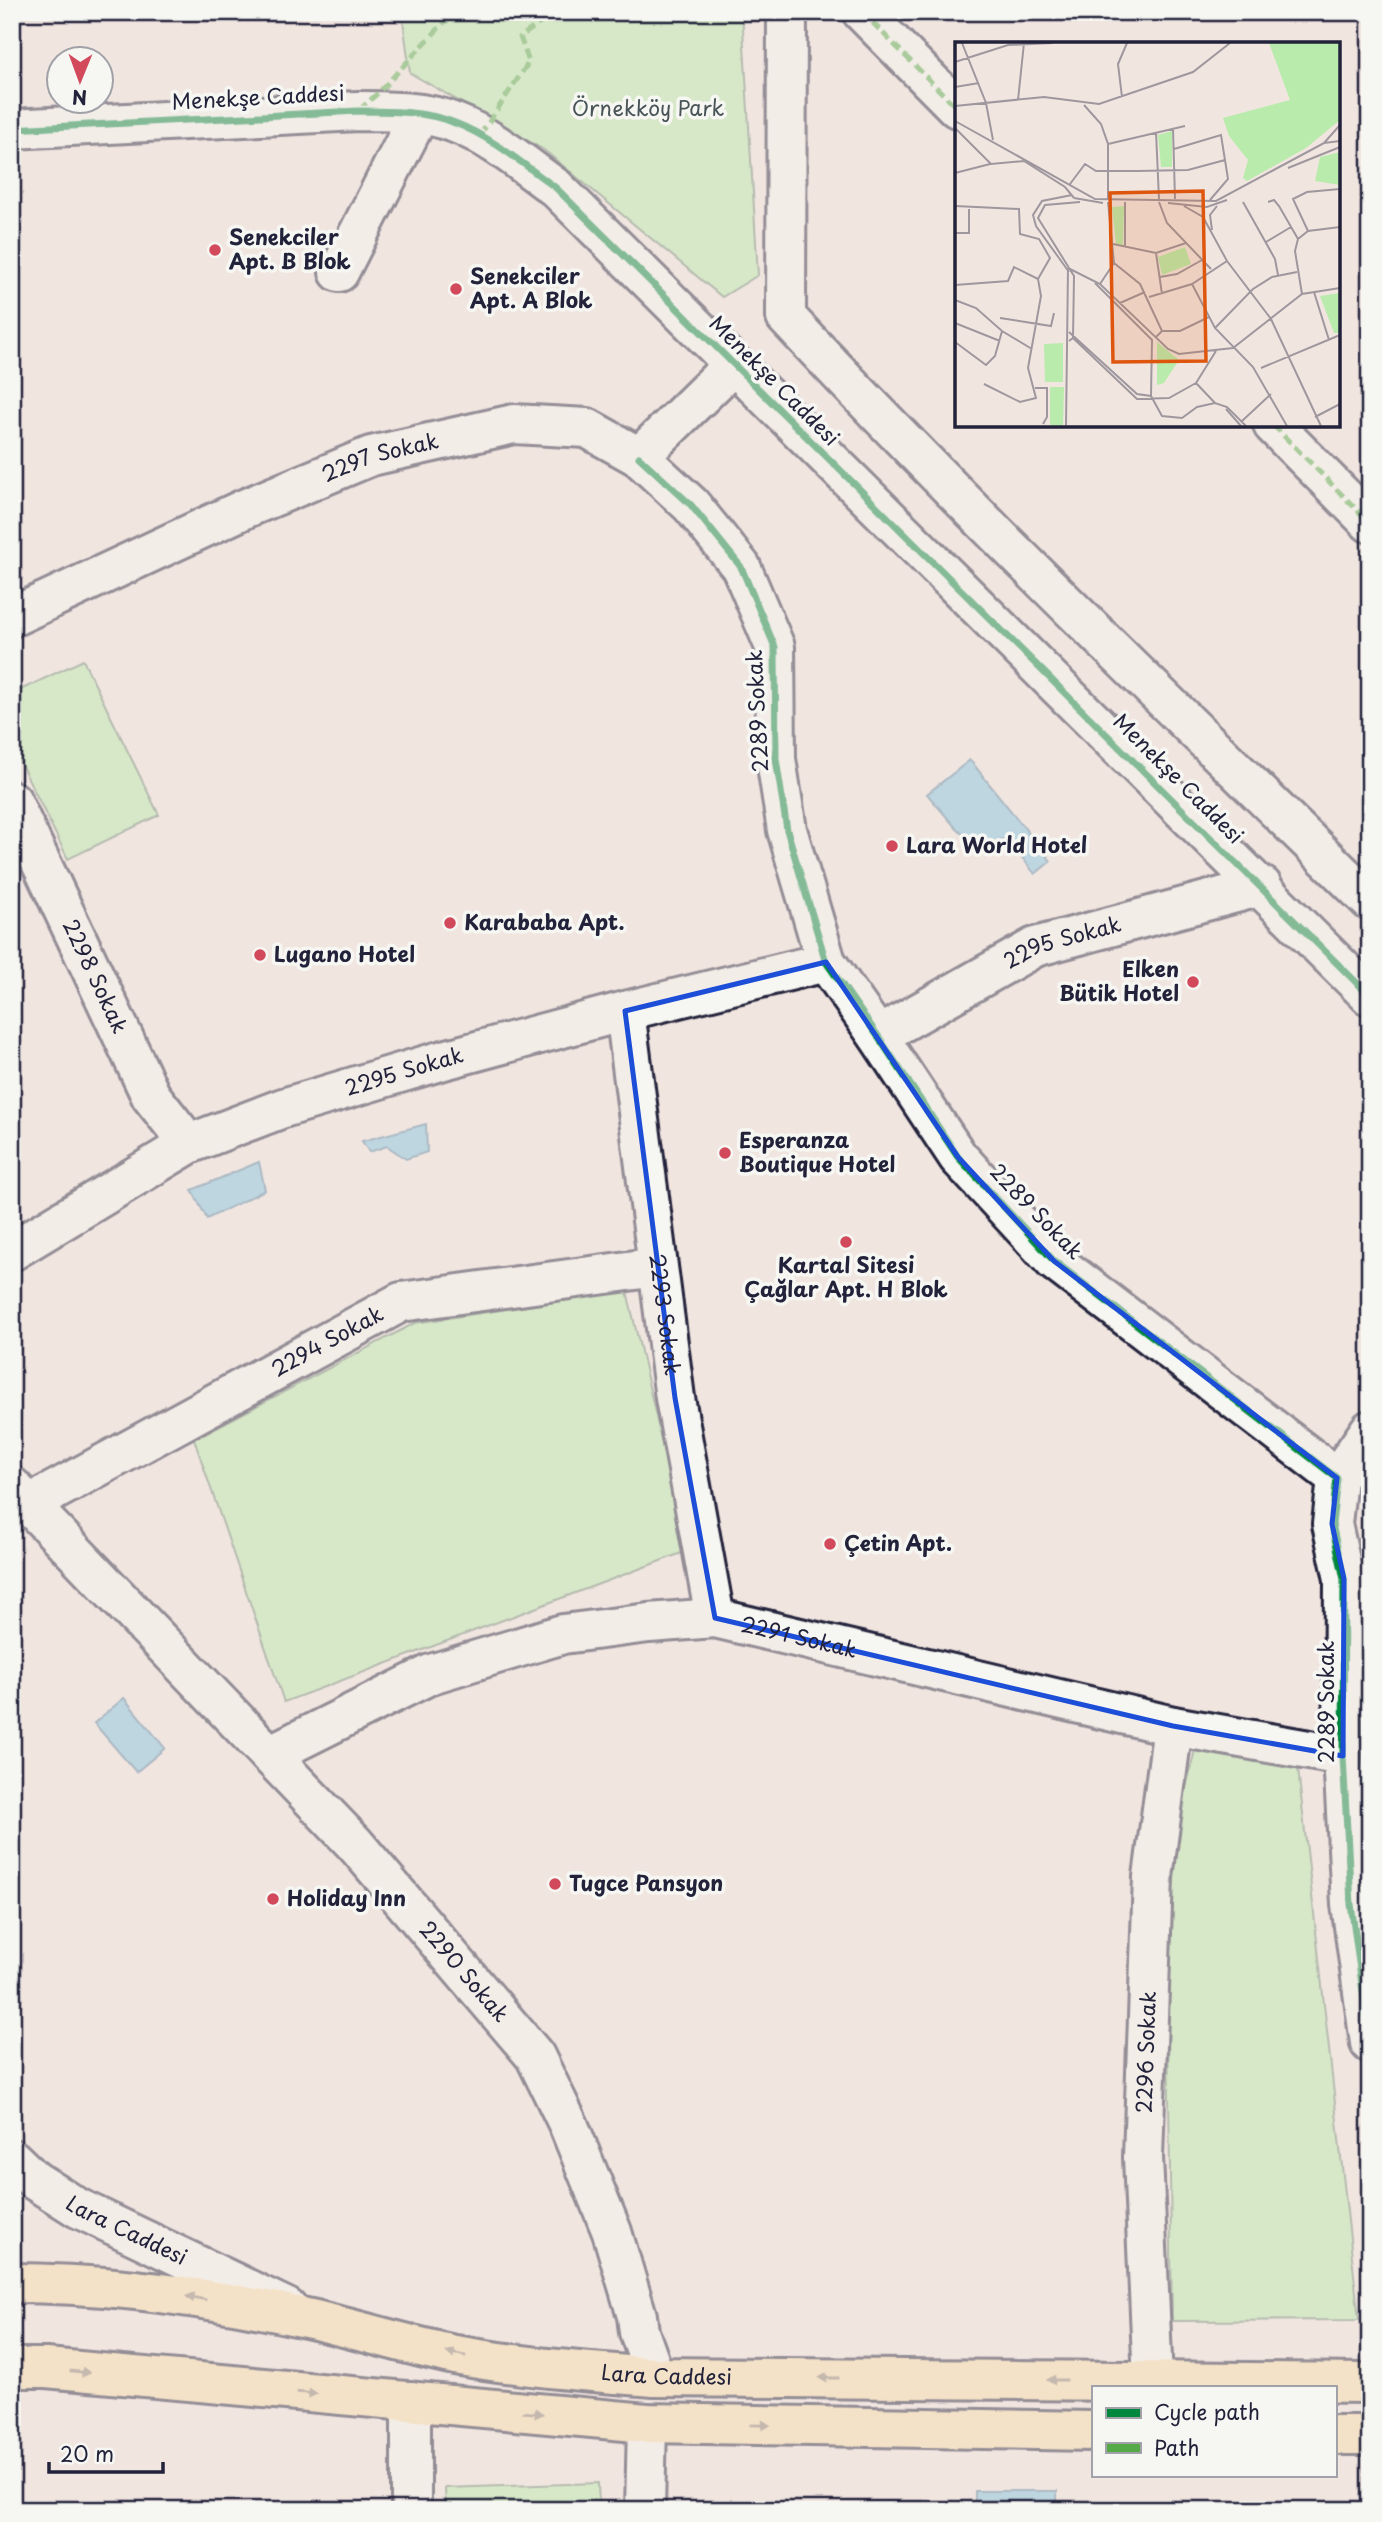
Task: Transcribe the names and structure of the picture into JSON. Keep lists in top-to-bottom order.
{
  "streets": {
    "main road": ["Lara Caddesi"],
    "street": [
      "Menekşe Caddesi",
      "2297 Sokak",
      "2289 Sokak",
      "2295 Sokak",
      "2298 Sokak",
      "2293 Sokak",
      "2294 Sokak",
      "2291 Sokak",
      "2290 Sokak",
      "2296 Sokak"
    ]
  },
  "crossings": [
    ["Menekşe Caddesi", "2295 Sokak"],
    ["2297 Sokak", "2289 Sokak"],
    ["2289 Sokak", "2295 Sokak"],
    ["2289 Sokak", "2291 Sokak"],
    ["2295 Sokak", "2298 Sokak"],
    ["2295 Sokak", "2293 Sokak"],
    ["2293 Sokak", "2294 Sokak"],
    ["2293 Sokak", "2291 Sokak"],
    ["2294 Sokak", "2290 Sokak"],
    ["2291 Sokak", "2290 Sokak"],
    ["2291 Sokak", "2296 Sokak"],
    ["2290 Sokak", "Lara Caddesi"],
    ["2296 Sokak", "Lara Caddesi"]
  ],
  "parks": ["Örnekköy Park"],
  "places": [
    "Senekciler Apt. B Blok",
    "Senekciler Apt. A Blok",
    "Lara World Hotel",
    "Karababa Apt.",
    "Lugano Hotel",
    "Elken Bütik Hotel",
    "Esperanza Boutique Hotel",
    "Kartal Sitesi Çağlar Apt. H Blok",
    "Çetin Apt.",
    "Tugce Pansyon",
    "Holiday Inn"
  ],
  "legend": ["Cycle path", "Path"],
  "scale_bar": "20 m",
  "north": "bottom"
}
